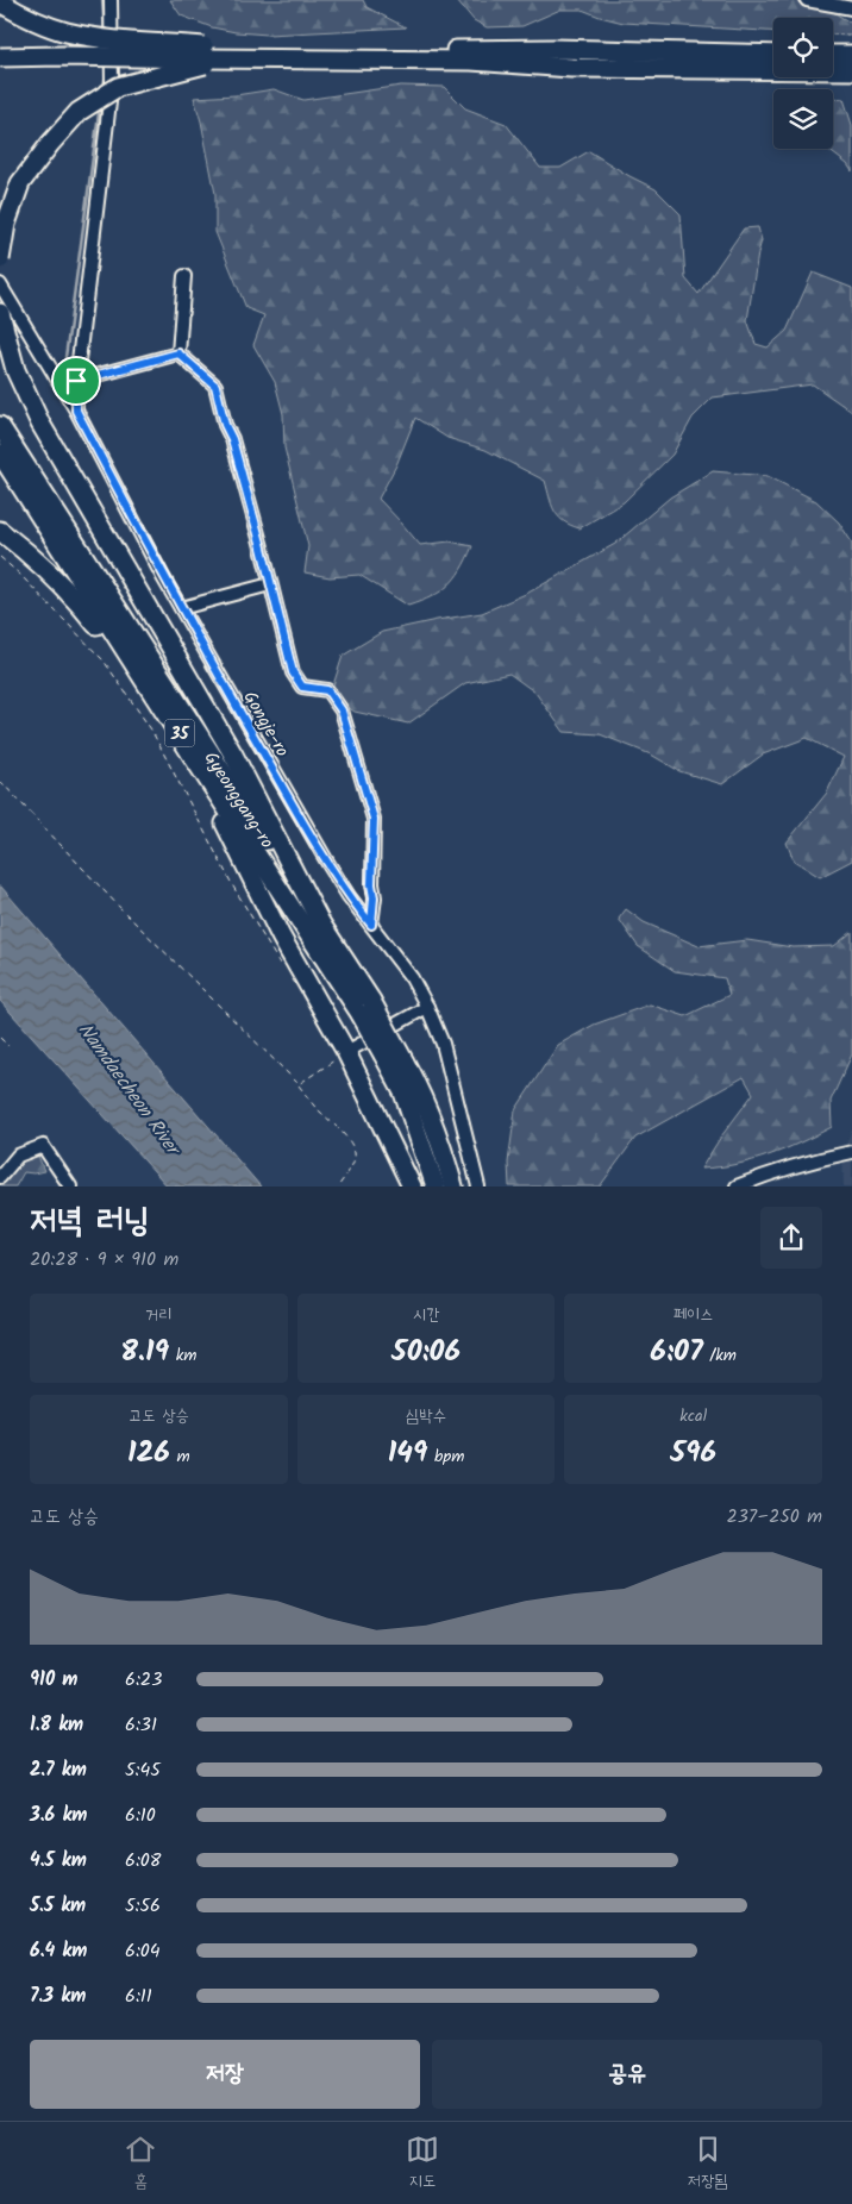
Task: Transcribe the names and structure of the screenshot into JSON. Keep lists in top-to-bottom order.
{
  "streets": {
    "highway": ["35", "Gyeonggang-ro"],
    "street": ["Gongje-ro"]
  },
  "water": ["Namdaecheon River"],
  "page": {
    "heading": ["저녁 러닝", "20:28 · 9 × 910 m"],
    "stats": [
      ["거리", "8.19 km"],
      ["시간", "50:06"],
      ["페이스", "6:07 /km"],
      ["고도 상승", "126 m"],
      ["심박수", "149 bpm"],
      ["kcal", "596"]
    ],
    "chart": ["고도 상승", "237–250 m"],
    "list": [
      {
        "name": "910 m",
        "note": "6:23"
      },
      {
        "name": "1.8 km",
        "note": "6:31"
      },
      {
        "name": "2.7 km",
        "note": "5:45"
      },
      {
        "name": "3.6 km",
        "note": "6:10"
      },
      {
        "name": "4.5 km",
        "note": "6:08"
      },
      {
        "name": "5.5 km",
        "note": "5:56"
      },
      {
        "name": "6.4 km",
        "note": "6:04"
      },
      {
        "name": "7.3 km",
        "note": "6:11"
      }
    ],
    "buttons": ["저장", "공유"],
    "tabs": ["홈", "지도", "저장됨"]
  }
}
